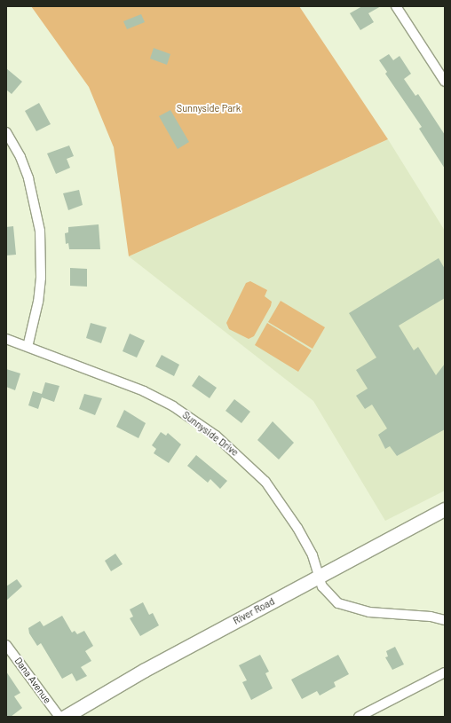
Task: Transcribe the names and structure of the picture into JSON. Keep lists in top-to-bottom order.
{
  "streets": {
    "main road": ["River Road"],
    "street": ["Sunnyside Drive", "Dana Avenue"]
  },
  "crossings": [
    ["Sunnyside Drive", "River Road"]
  ],
  "parks": ["Sunnyside Park"]
}
